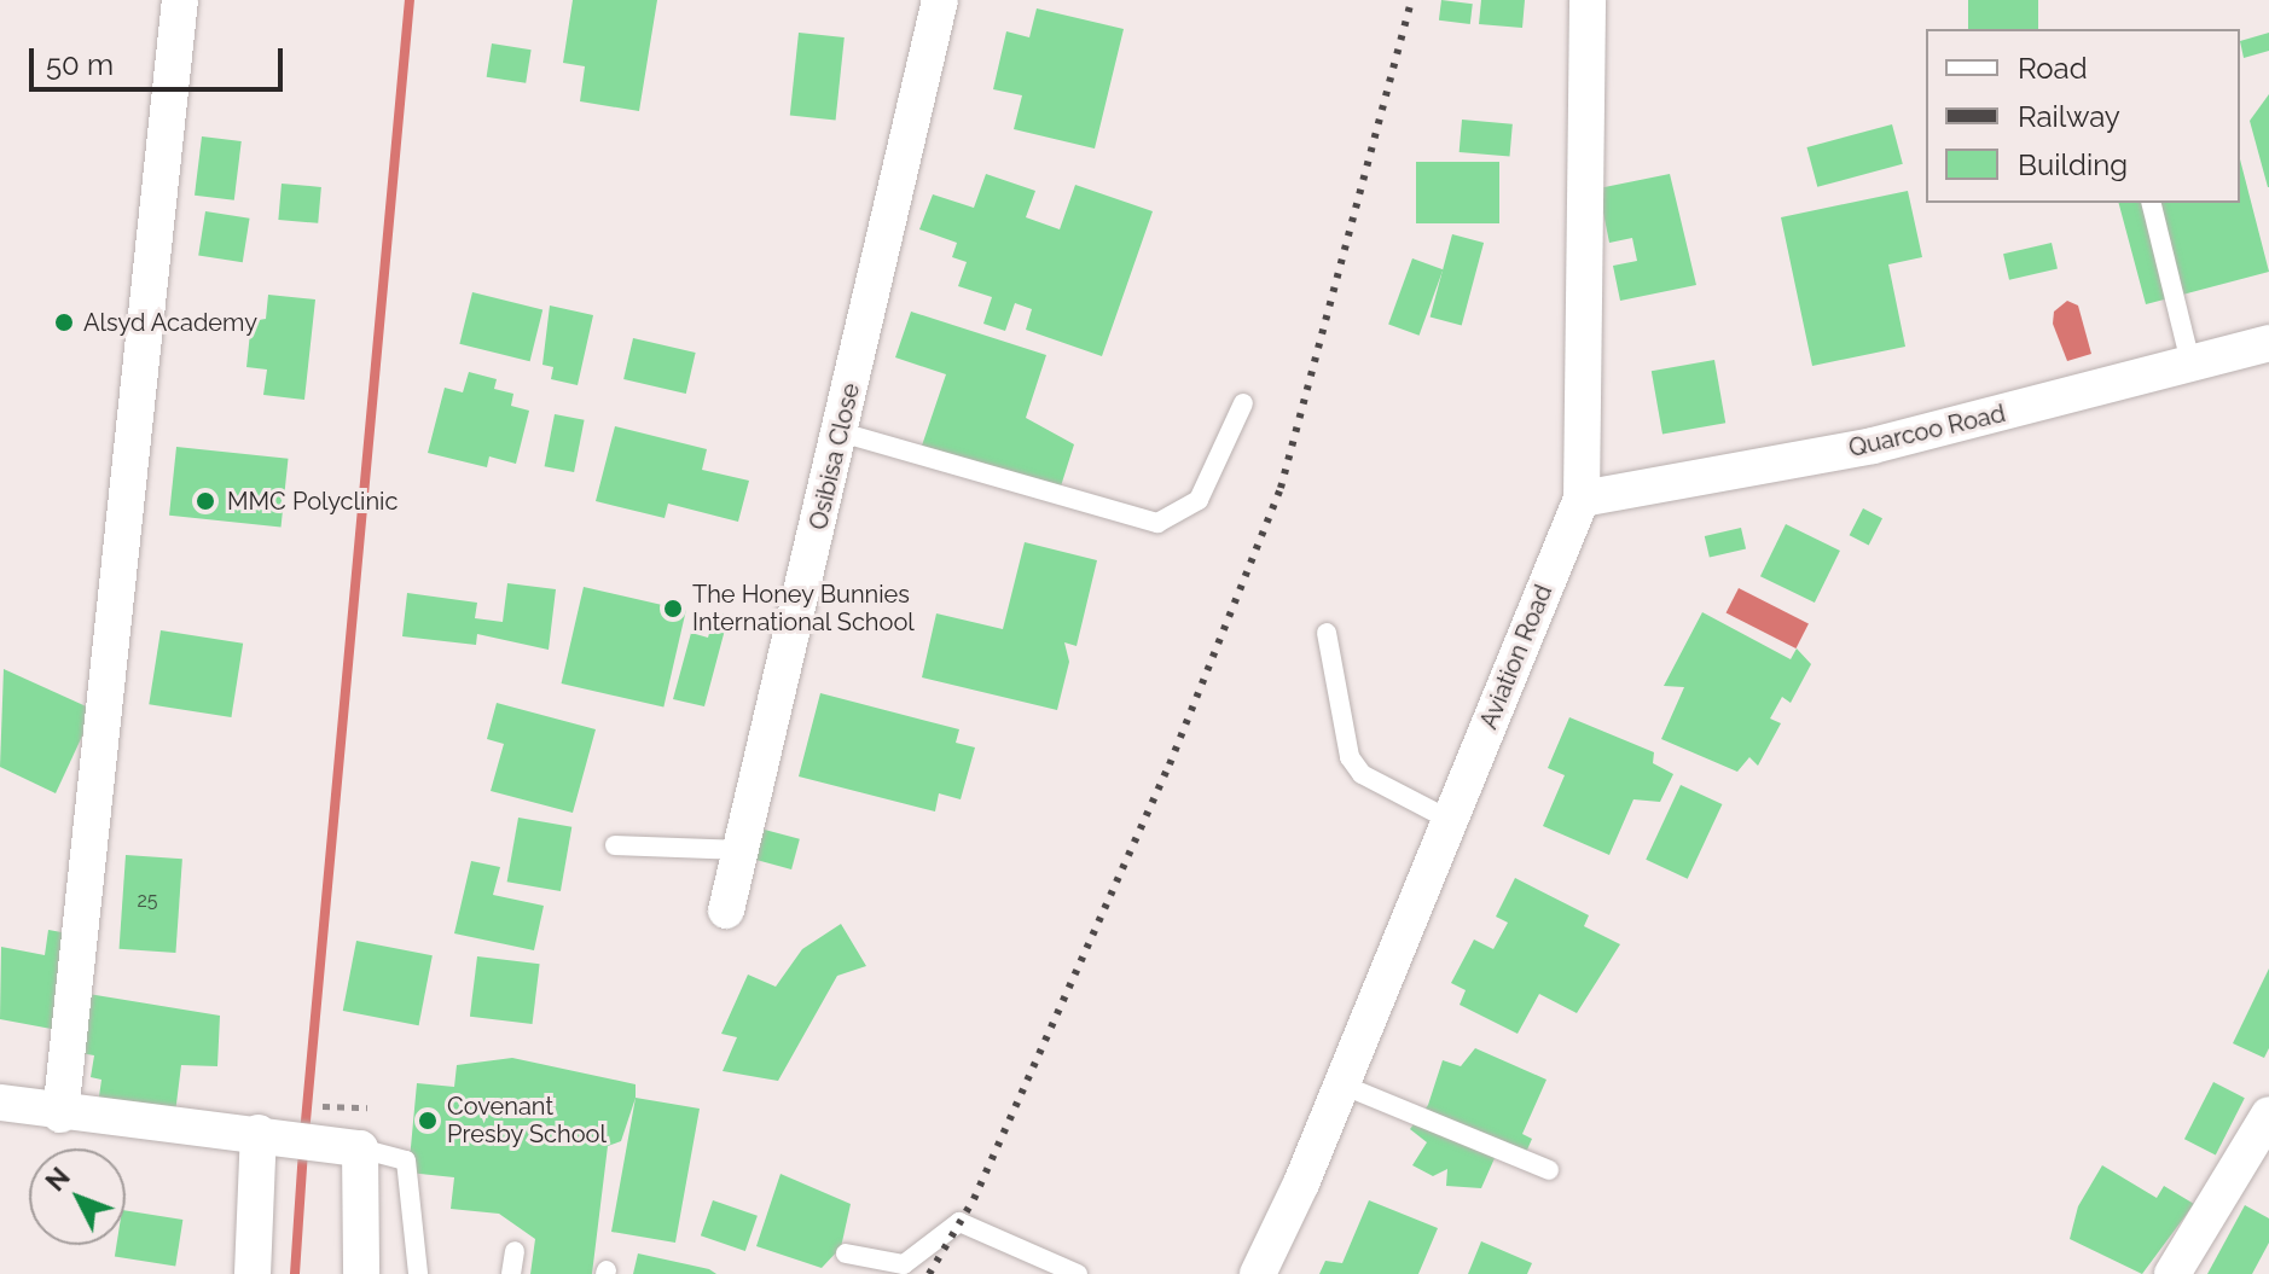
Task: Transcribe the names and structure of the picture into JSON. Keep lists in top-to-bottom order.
{
  "streets": {
    "street": ["Quarcoo Road", "Osibisa Close", "Aviation Road"]
  },
  "crossings": [
    ["Quarcoo Road", "Aviation Road"]
  ],
  "places": [
    "Alsyd Academy",
    "MMC Polyclinic",
    "The Honey Bunnies International School",
    "Covenant Presby School"
  ],
  "house_numbers": ["25"],
  "legend": ["Road", "Railway", "Building"],
  "scale_bar": "50 m",
  "north": "top left"
}
